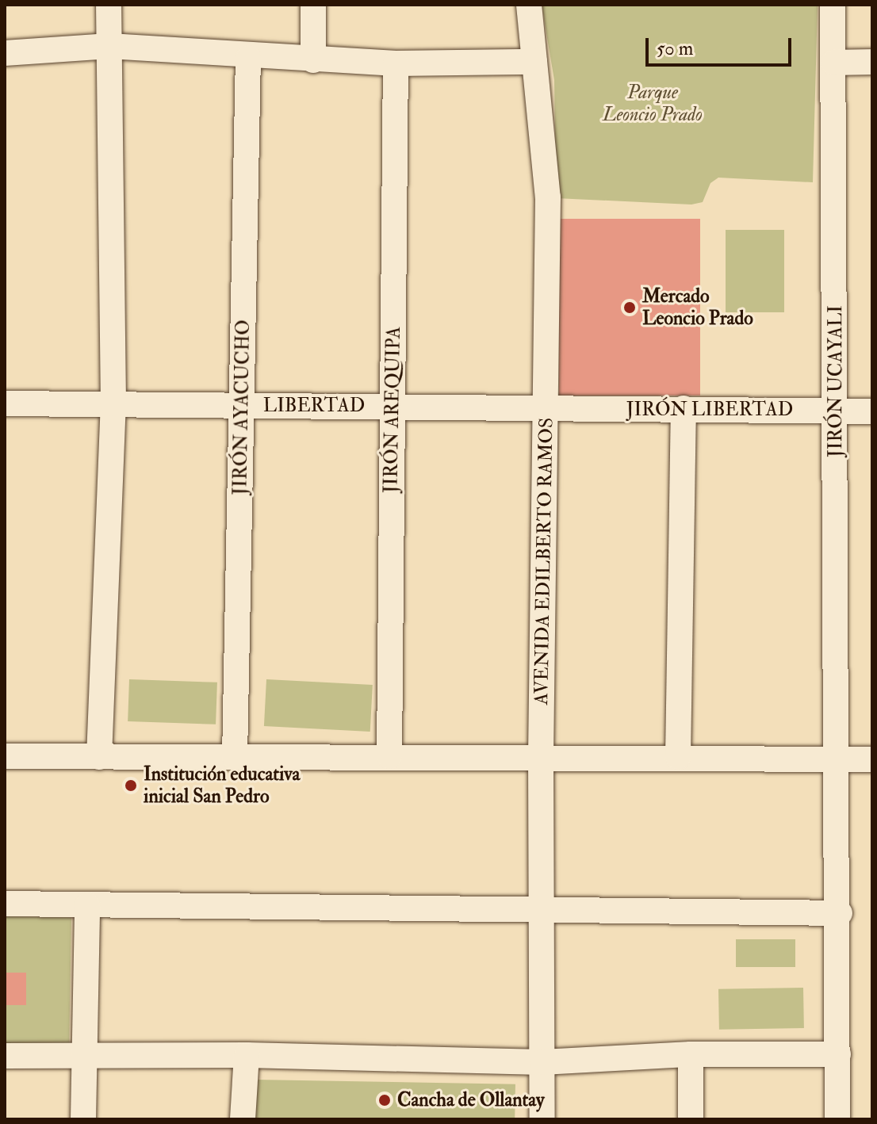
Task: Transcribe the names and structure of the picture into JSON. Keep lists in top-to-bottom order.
{
  "streets": {
    "street": [
      "JIRÓN UCAYALI",
      "LIBERTAD",
      "JIRÓN AYACUCHO",
      "JIRÓN AREQUIPA",
      "JIRÓN LIBERTAD",
      "AVENIDA EDILBERTO RAMOS"
    ]
  },
  "crossings": [
    ["JIRÓN UCAYALI", "JIRÓN LIBERTAD"],
    ["LIBERTAD", "JIRÓN AYACUCHO"],
    ["LIBERTAD", "JIRÓN AREQUIPA"],
    ["LIBERTAD", "JIRÓN LIBERTAD"],
    ["LIBERTAD", "AVENIDA EDILBERTO RAMOS"],
    ["JIRÓN LIBERTAD", "AVENIDA EDILBERTO RAMOS"]
  ],
  "parks": ["Parque Leoncio Prado"],
  "places": ["Mercado Leoncio Prado", "Institución educativa inicial San Pedro", "Cancha de Ollantay"],
  "scale_bar": "50 m"
}
